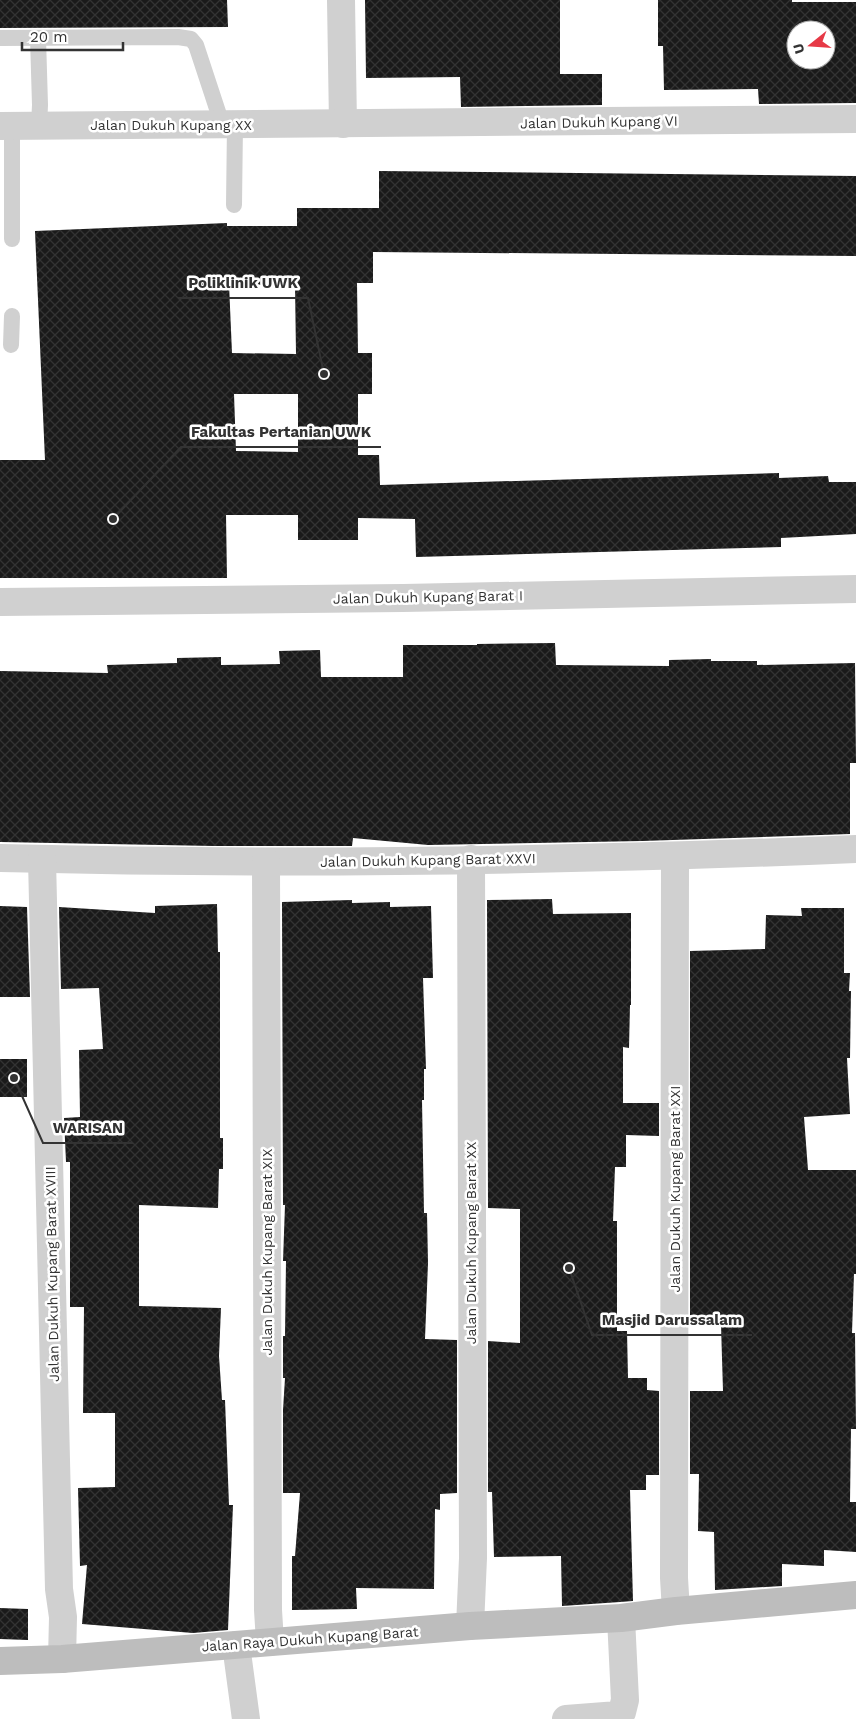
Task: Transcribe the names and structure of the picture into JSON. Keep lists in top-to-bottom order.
{
  "streets": {
    "street": [
      "Jalan Dukuh Kupang VI",
      "Jalan Dukuh Kupang XX",
      "Jalan Dukuh Kupang Barat I",
      "Jalan Dukuh Kupang Barat XXVI",
      "Jalan Dukuh Kupang Barat XXI",
      "Jalan Dukuh Kupang Barat XX",
      "Jalan Dukuh Kupang Barat XIX",
      "Jalan Dukuh Kupang Barat XVIII",
      "Jalan Raya Dukuh Kupang Barat"
    ]
  },
  "crossings": [
    ["Jalan Dukuh Kupang VI", "Jalan Dukuh Kupang XX"],
    ["Jalan Dukuh Kupang Barat XXVI", "Jalan Dukuh Kupang Barat XXI"],
    ["Jalan Dukuh Kupang Barat XXVI", "Jalan Dukuh Kupang Barat XX"],
    ["Jalan Dukuh Kupang Barat XXVI", "Jalan Dukuh Kupang Barat XIX"],
    ["Jalan Dukuh Kupang Barat XXVI", "Jalan Dukuh Kupang Barat XVIII"],
    ["Jalan Dukuh Kupang Barat XXI", "Jalan Raya Dukuh Kupang Barat"],
    ["Jalan Dukuh Kupang Barat XX", "Jalan Raya Dukuh Kupang Barat"],
    ["Jalan Dukuh Kupang Barat XIX", "Jalan Raya Dukuh Kupang Barat"],
    ["Jalan Dukuh Kupang Barat XVIII", "Jalan Raya Dukuh Kupang Barat"]
  ],
  "places": [
    "Poliklinik UWK",
    "Fakultas Pertanian UWK",
    "WARISAN",
    "Masjid Darussalam"
  ],
  "scale_bar": "20 m",
  "north": "left"
}
